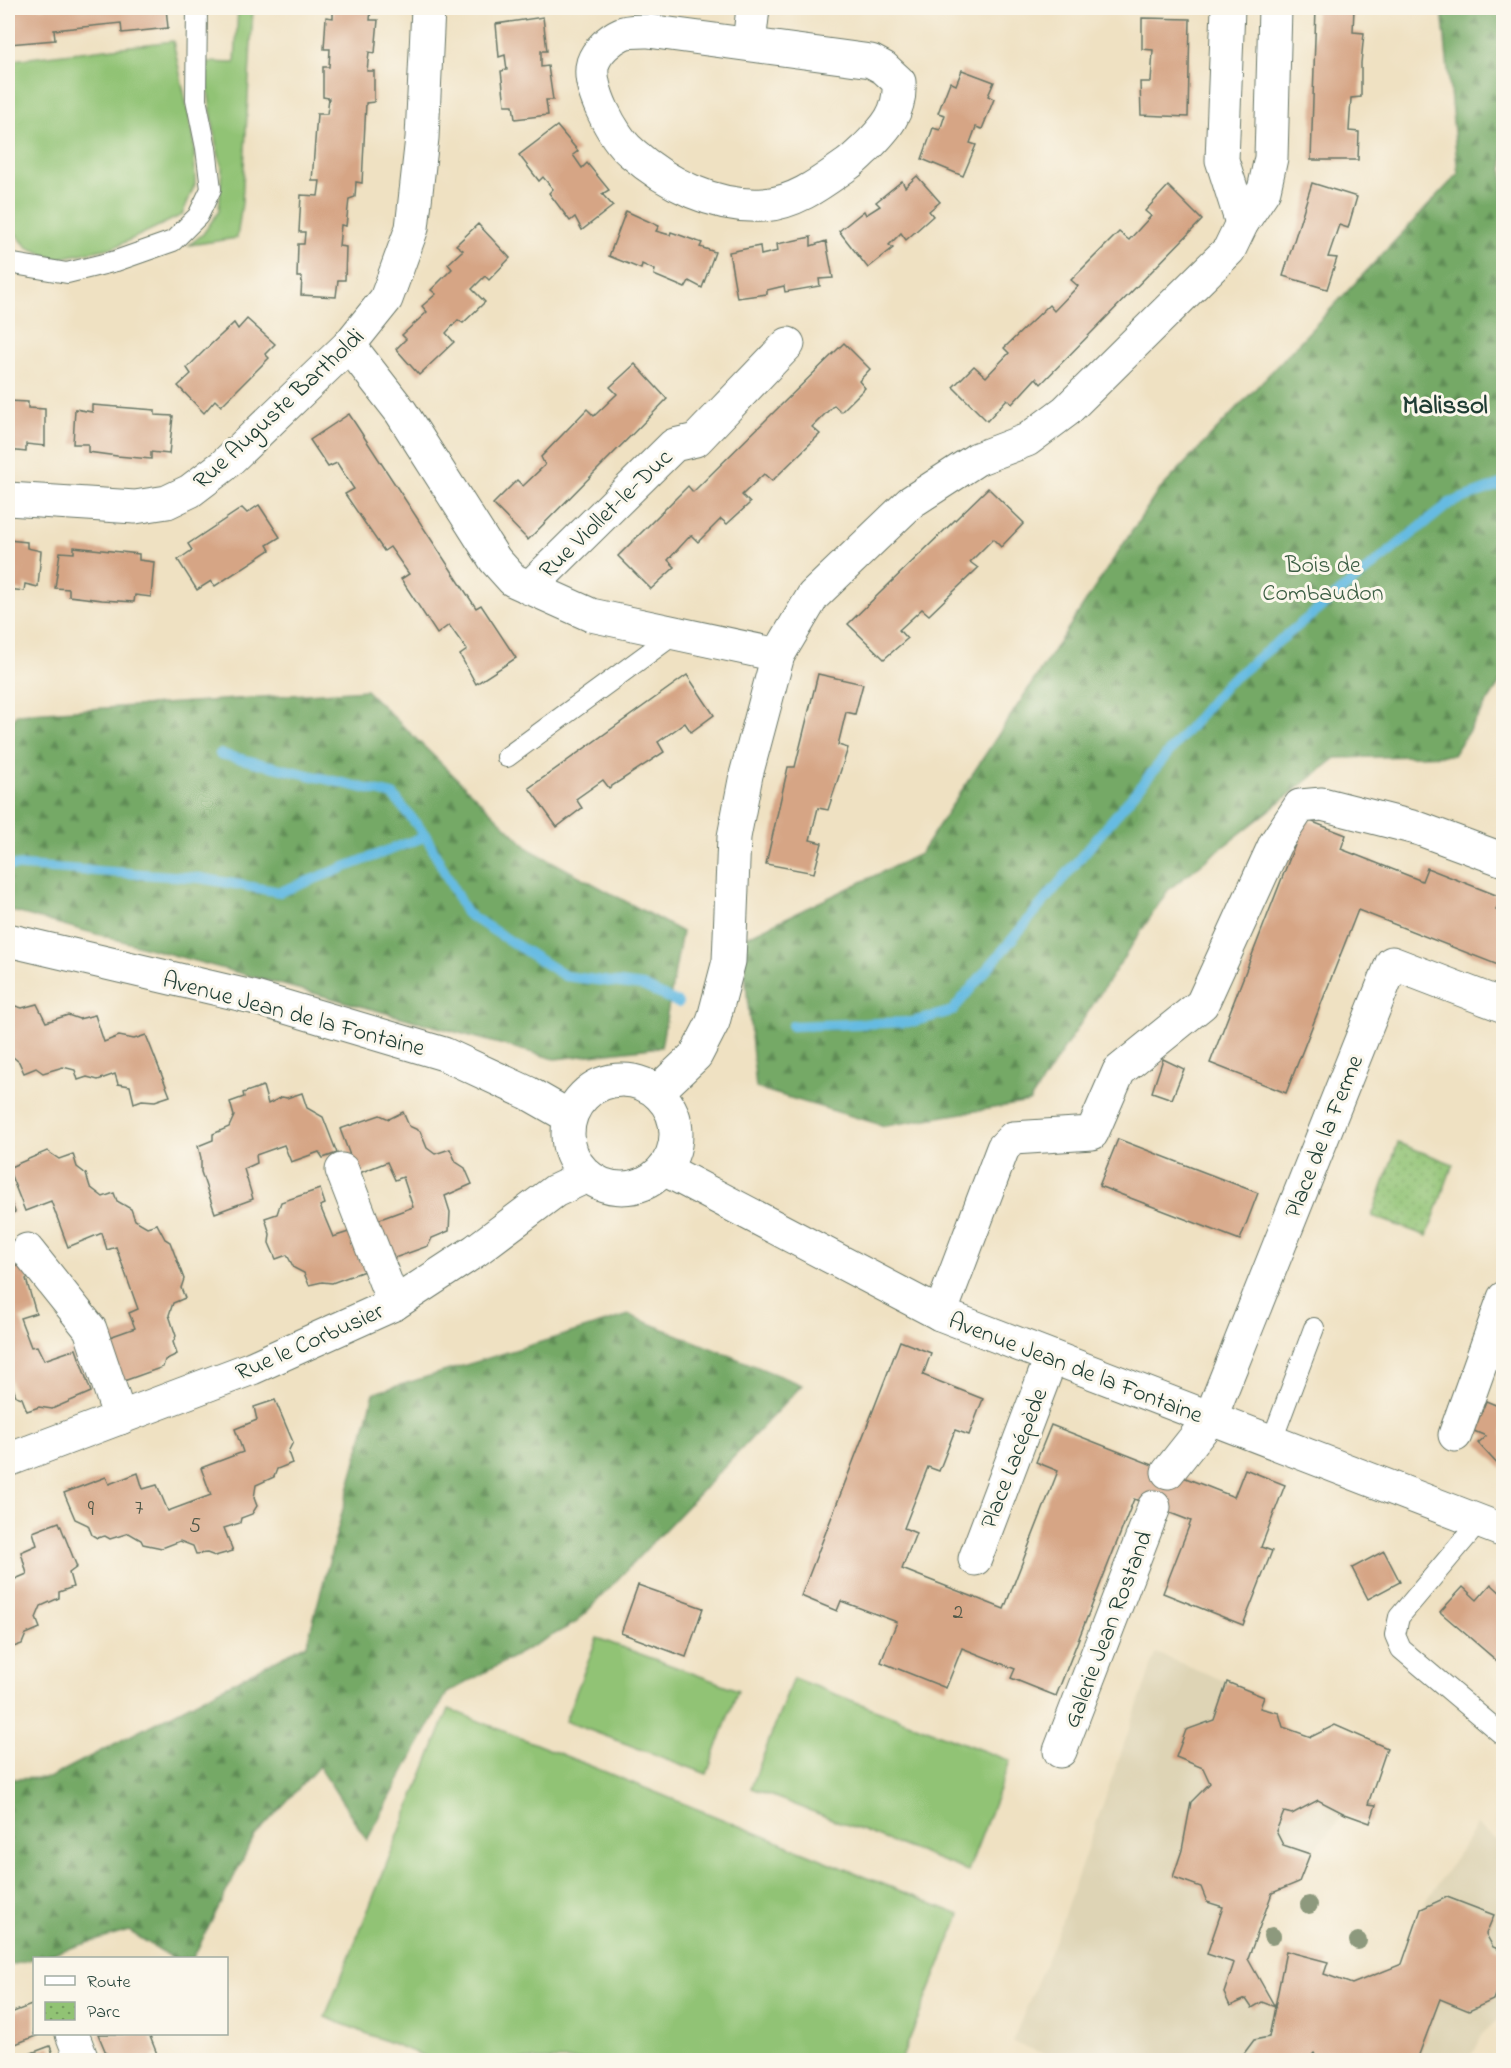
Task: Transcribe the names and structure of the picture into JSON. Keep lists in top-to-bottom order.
{
  "streets": {
    "street": [
      "Rue Auguste Bartholdi",
      "Rue Viollet-le-Duc",
      "Avenue Jean de la Fontaine",
      "Place de la Ferme",
      "Rue le Corbusier",
      "Place Lacépède",
      "Galerie Jean Rostand"
    ]
  },
  "crossings": [
    ["Rue Auguste Bartholdi", "Rue Viollet-le-Duc"],
    ["Avenue Jean de la Fontaine", "Place de la Ferme"],
    ["Avenue Jean de la Fontaine", "Rue le Corbusier"],
    ["Avenue Jean de la Fontaine", "Place Lacépède"]
  ],
  "districts": ["Malissol"],
  "parks": ["Bois de Combaudon"],
  "house_numbers": [
    "7",
    "9",
    "5",
    "2"
  ],
  "legend": ["Route", "Parc"]
}
